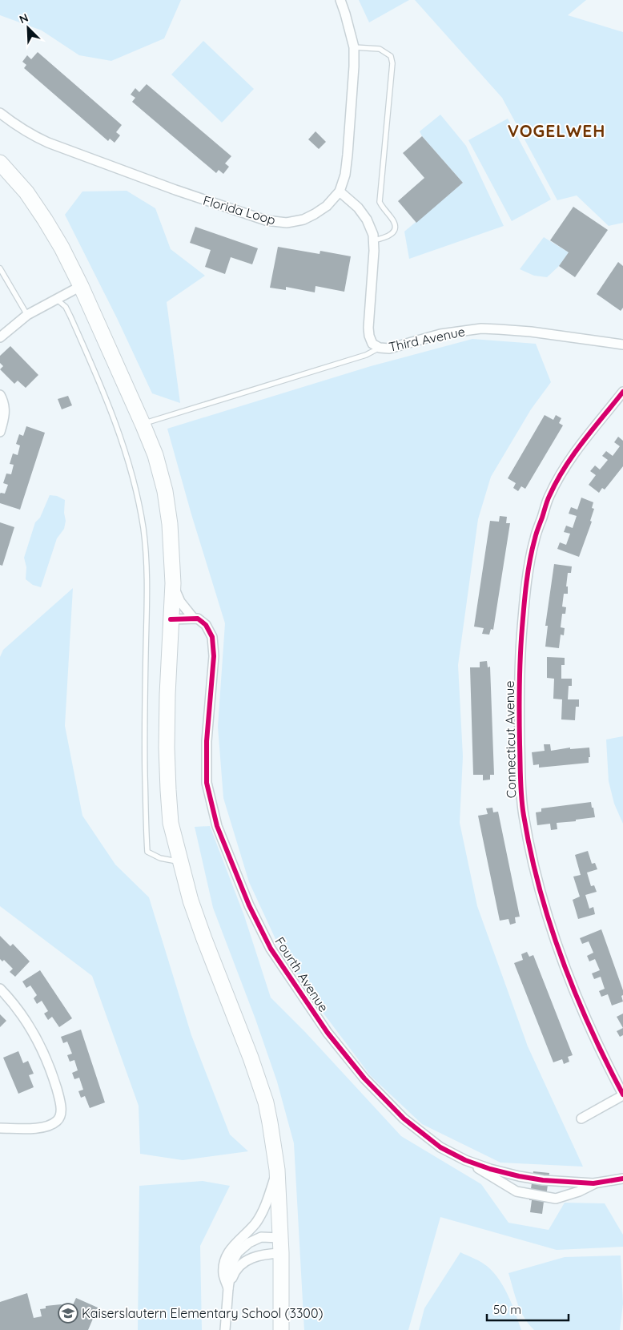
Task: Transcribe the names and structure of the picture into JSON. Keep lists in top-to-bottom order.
{
  "streets": {
    "street": [
      "Florida Loop",
      "Third Avenue",
      "Connecticut Avenue",
      "Fourth Avenue"
    ]
  },
  "crossings": [
    ["Florida Loop", "Third Avenue"]
  ],
  "districts": ["VOGELWEH"],
  "places": {
    "school or university": ["Kaiserslautern Elementary School (3300)"]
  },
  "scale_bar": "50 m",
  "north": "top left"
}
